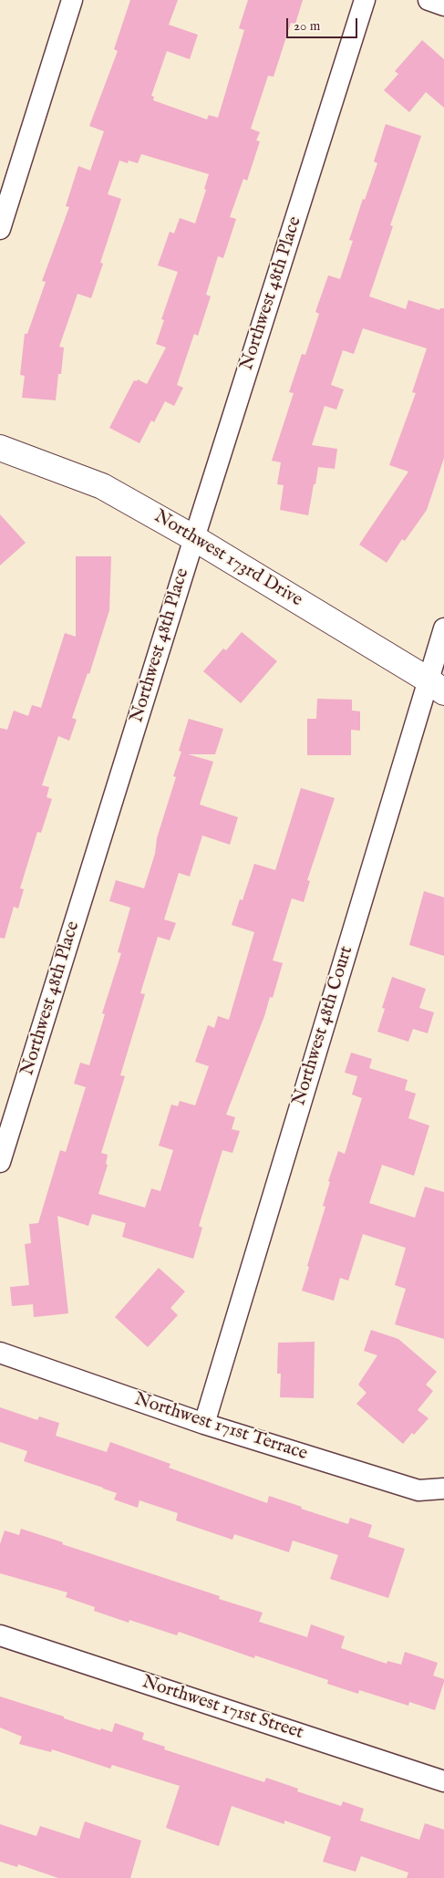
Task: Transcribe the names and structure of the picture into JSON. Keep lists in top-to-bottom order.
{
  "streets": {
    "street": [
      "Northwest 48th Place",
      "Northwest 173rd Drive",
      "Northwest 48th Court",
      "Northwest 171st Terrace",
      "Northwest 171st Street"
    ]
  },
  "crossings": [
    ["Northwest 48th Place", "Northwest 173rd Drive"],
    ["Northwest 173rd Drive", "Northwest 48th Court"],
    ["Northwest 48th Court", "Northwest 171st Terrace"]
  ],
  "scale_bar": "20 m"
}
